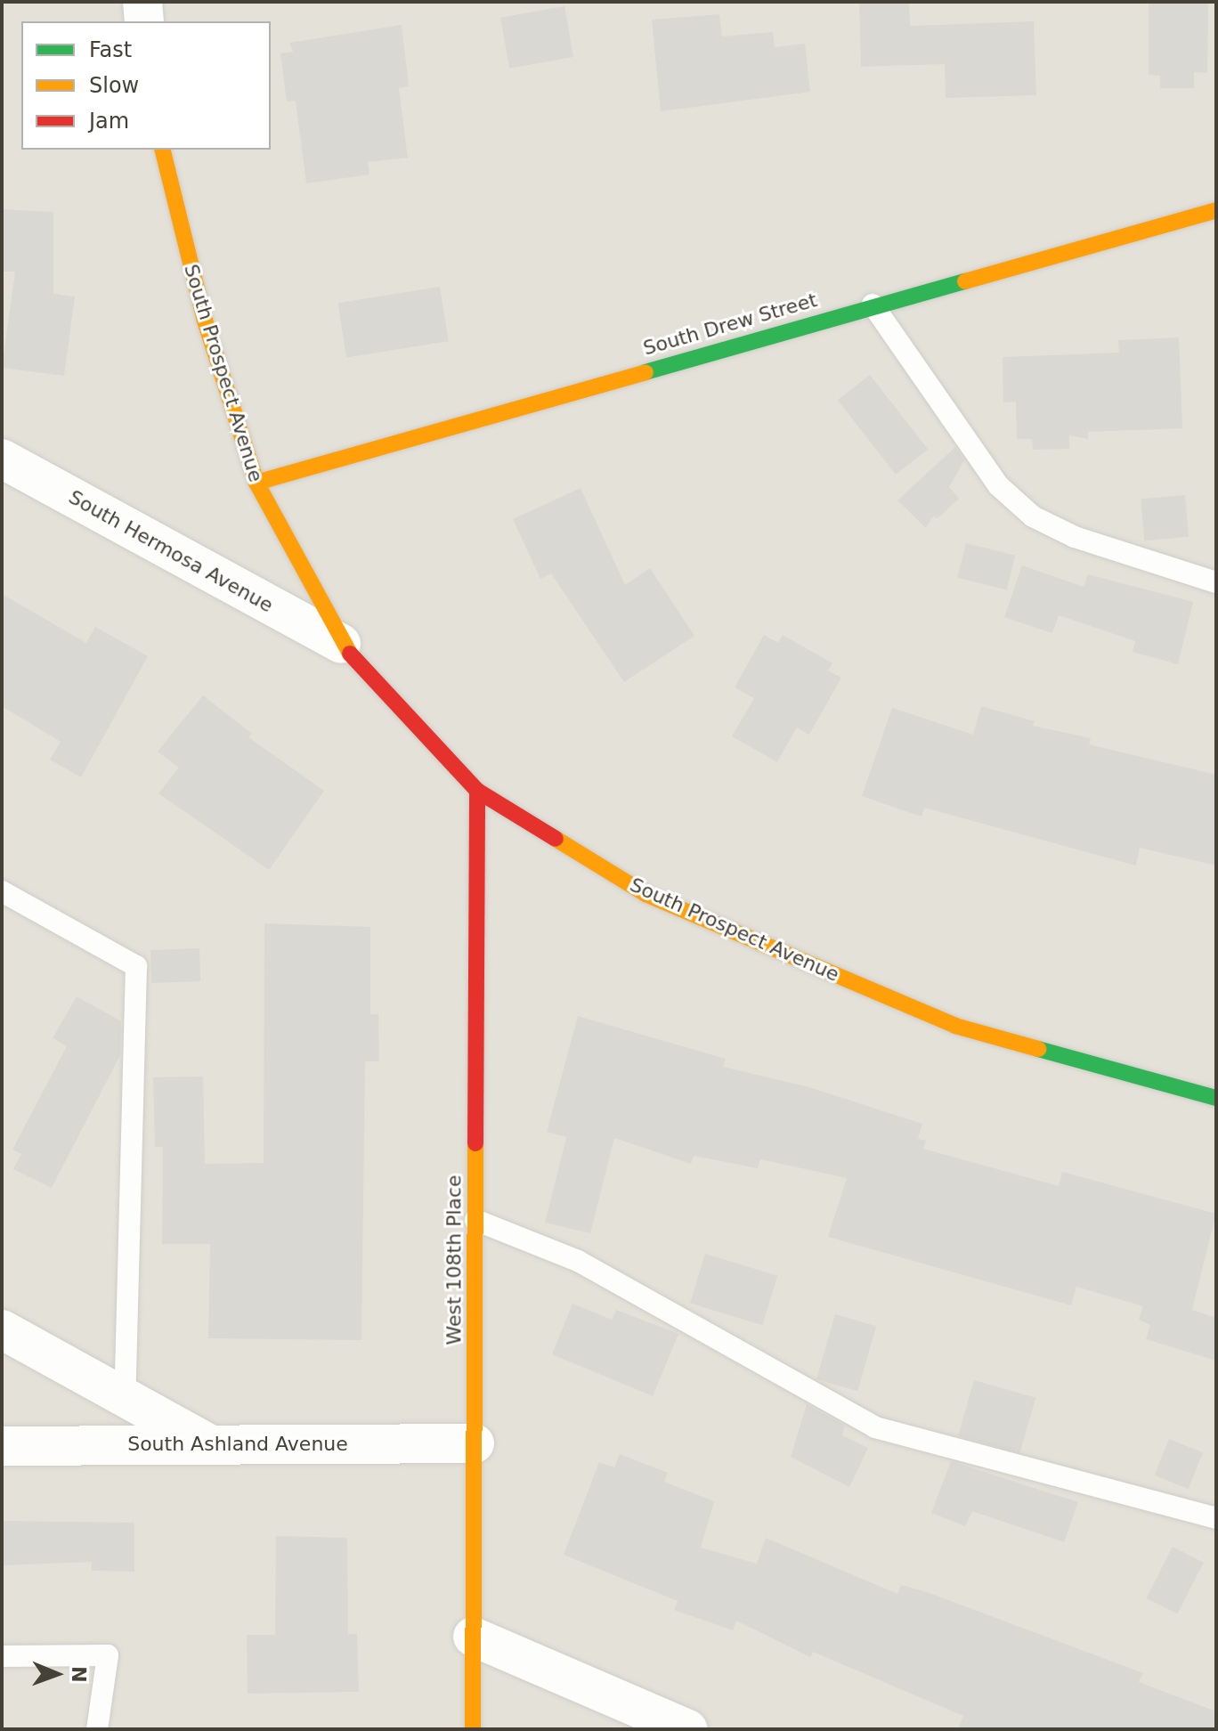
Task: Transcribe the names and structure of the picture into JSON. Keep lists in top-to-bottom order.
{
  "streets": {
    "street": [
      "South Drew Street",
      "South Prospect Avenue",
      "South Hermosa Avenue",
      "West 108th Place",
      "South Ashland Avenue"
    ]
  },
  "crossings": [
    ["South Drew Street", "South Prospect Avenue"],
    ["South Prospect Avenue", "South Hermosa Avenue"],
    ["South Prospect Avenue", "West 108th Place"],
    ["West 108th Place", "South Ashland Avenue"]
  ],
  "legend": ["Fast", "Slow", "Jam"],
  "north": "right"
}
